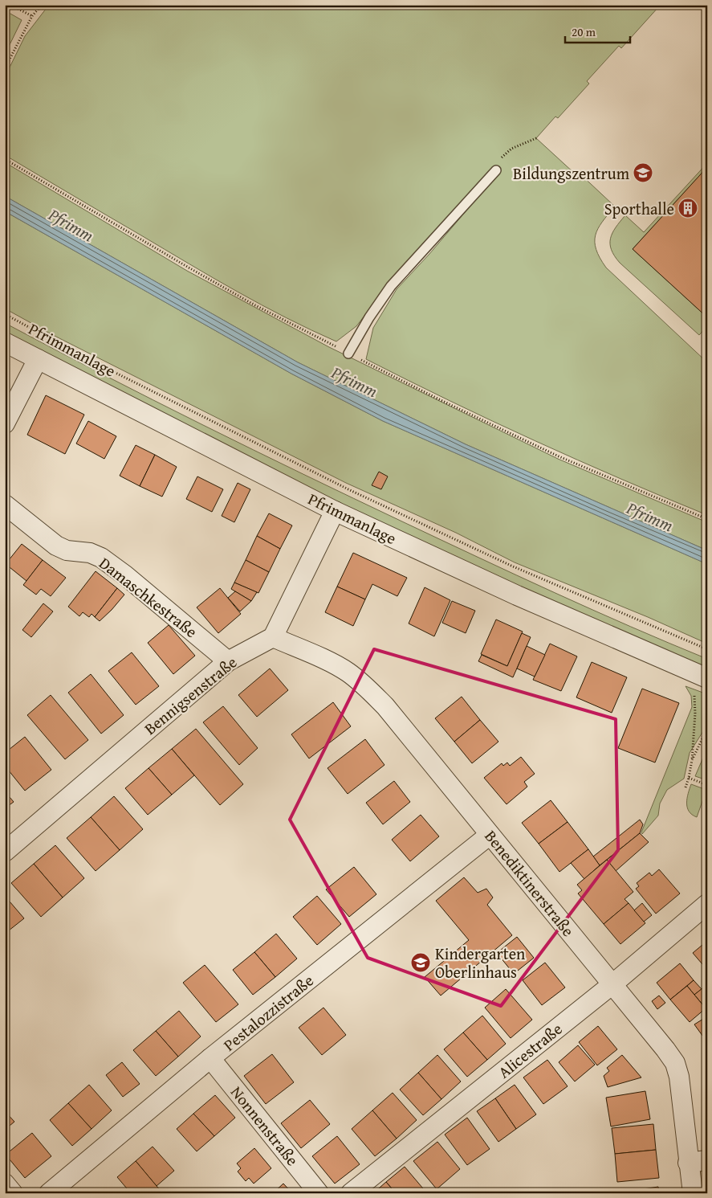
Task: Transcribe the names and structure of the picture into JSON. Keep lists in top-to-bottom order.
{
  "streets": {
    "street": [
      "Pfrimmanlage",
      "Damaschkestraße",
      "Bennigsenstraße",
      "Benediktinerstraße",
      "Pestalozzistraße",
      "Alicestraße",
      "Nonnenstraße"
    ]
  },
  "crossings": [
    ["Damaschkestraße", "Bennigsenstraße"],
    ["Bennigsenstraße", "Benediktinerstraße"],
    ["Benediktinerstraße", "Pestalozzistraße"],
    ["Benediktinerstraße", "Alicestraße"],
    ["Pestalozzistraße", "Nonnenstraße"]
  ],
  "water": ["Pfrimm"],
  "places": {
    "school or university": ["Bildungszentrum", "Kindergarten Oberlinhaus"],
    "building": ["Sporthalle"]
  },
  "scale_bar": "20 m"
}
